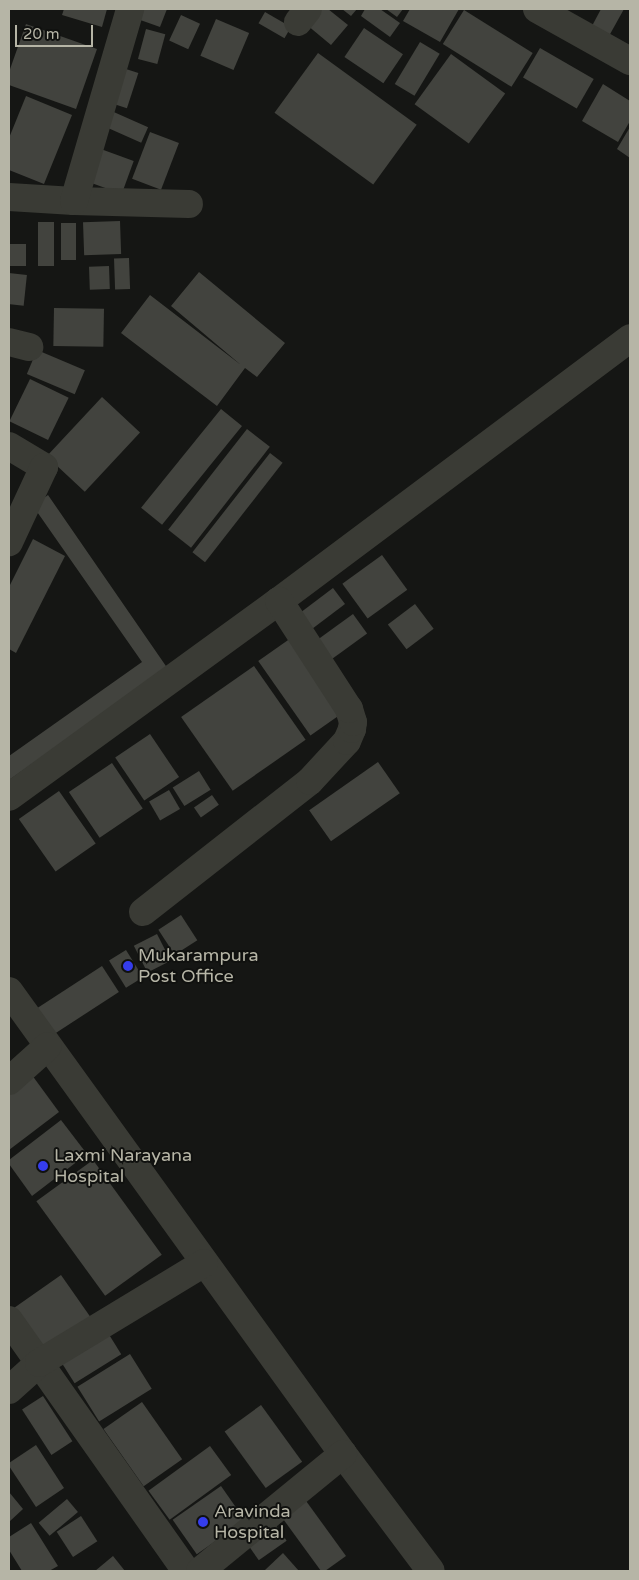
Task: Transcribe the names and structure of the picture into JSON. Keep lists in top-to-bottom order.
{
  "places": ["Mukarampura Post Office", "Laxmi Narayana Hospital", "Aravinda Hospital"],
  "scale_bar": "20 m"
}
